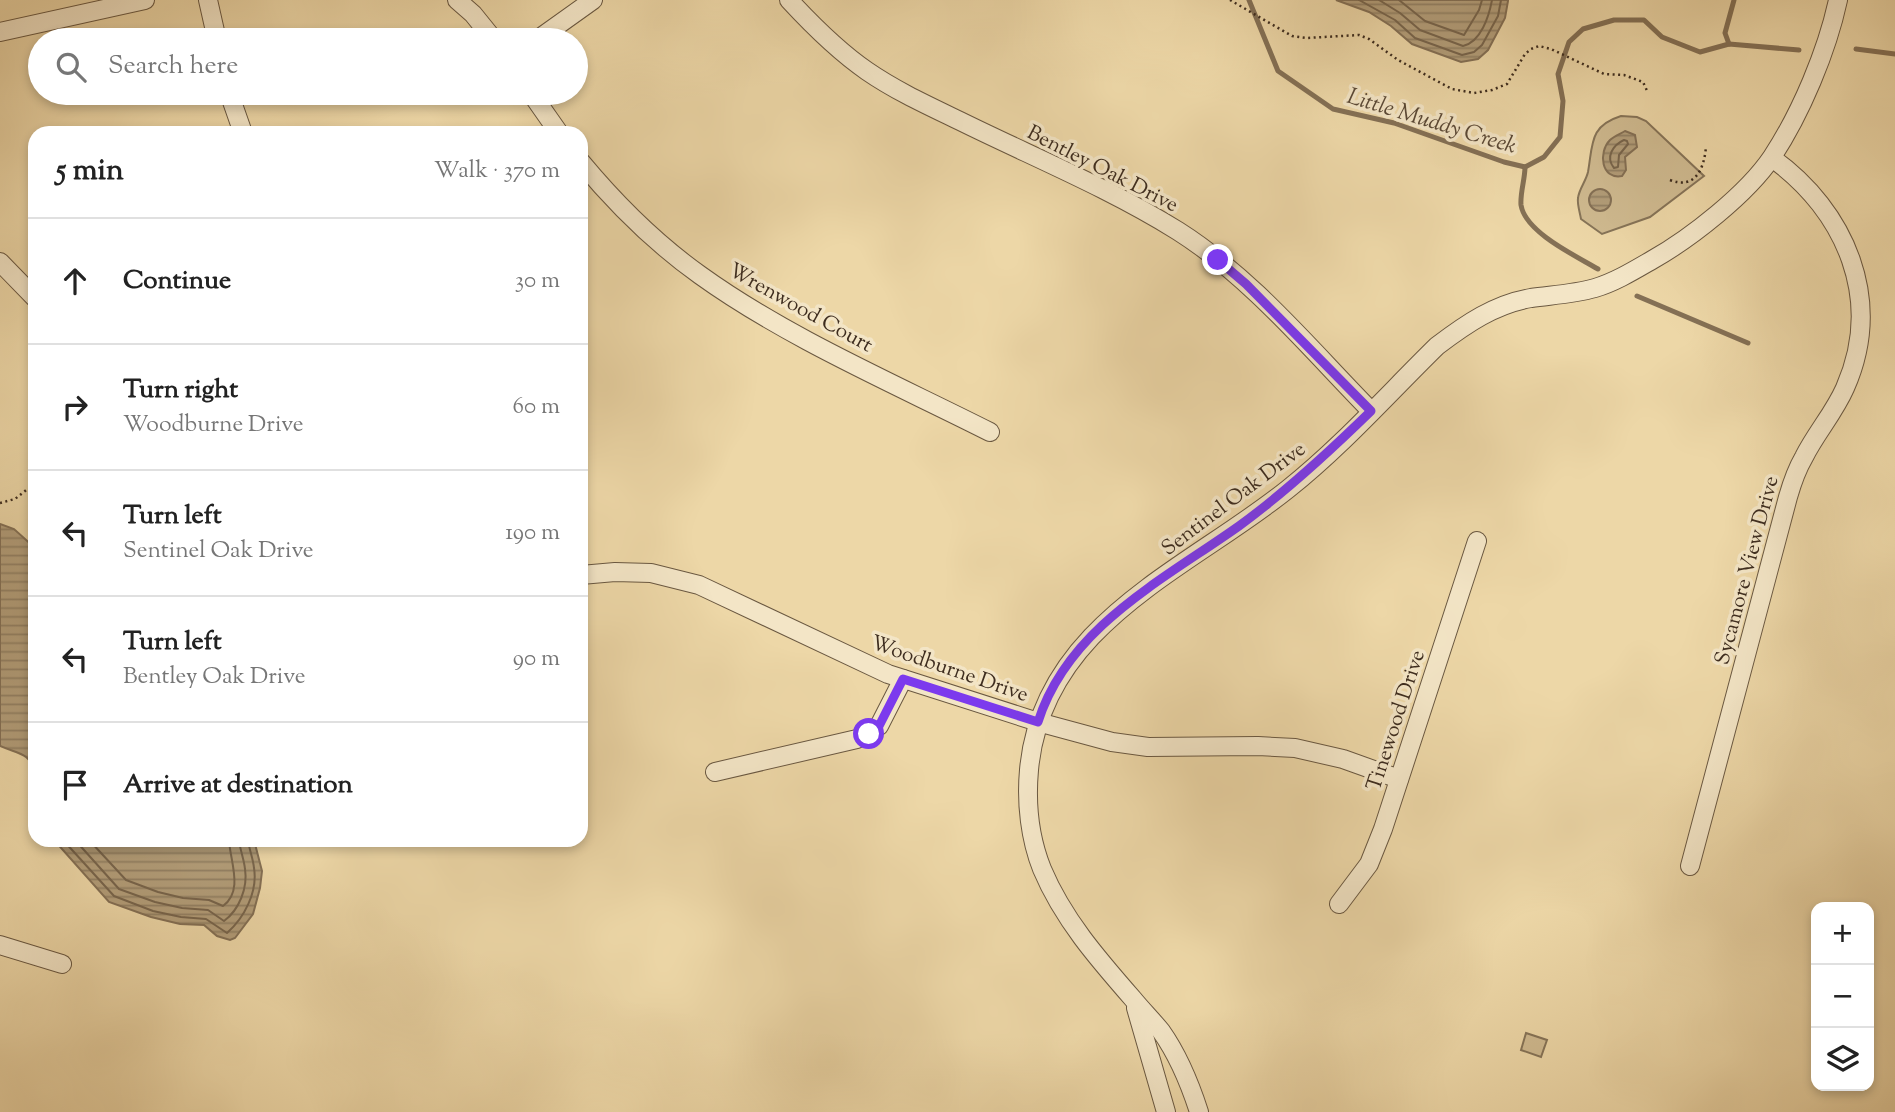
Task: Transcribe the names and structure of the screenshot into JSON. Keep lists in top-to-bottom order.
{
  "streets": {
    "street": [
      "Bentley Oak Drive",
      "Wrenwood Court",
      "Sentinel Oak Drive",
      "Sycamore View Drive",
      "Woodburne Drive",
      "Tinewood Drive"
    ]
  },
  "crossings": [
    ["Bentley Oak Drive", "Sentinel Oak Drive"],
    ["Sentinel Oak Drive", "Sycamore View Drive"],
    ["Sentinel Oak Drive", "Woodburne Drive"],
    ["Woodburne Drive", "Tinewood Drive"]
  ],
  "water": ["Little Muddy Creek"],
  "page": {
    "search": "Search here",
    "heading": ["5 min", "Walk · 370 m"],
    "list": [
      ["Continue", "30 m"],
      ["Turn right", "Woodburne Drive", "60 m"],
      ["Turn left", "Sentinel Oak Drive", "190 m"],
      ["Turn left", "Bentley Oak Drive", "90 m"],
      "Arrive at destination"
    ],
    "map_buttons": ["+", "−"]
  }
}
